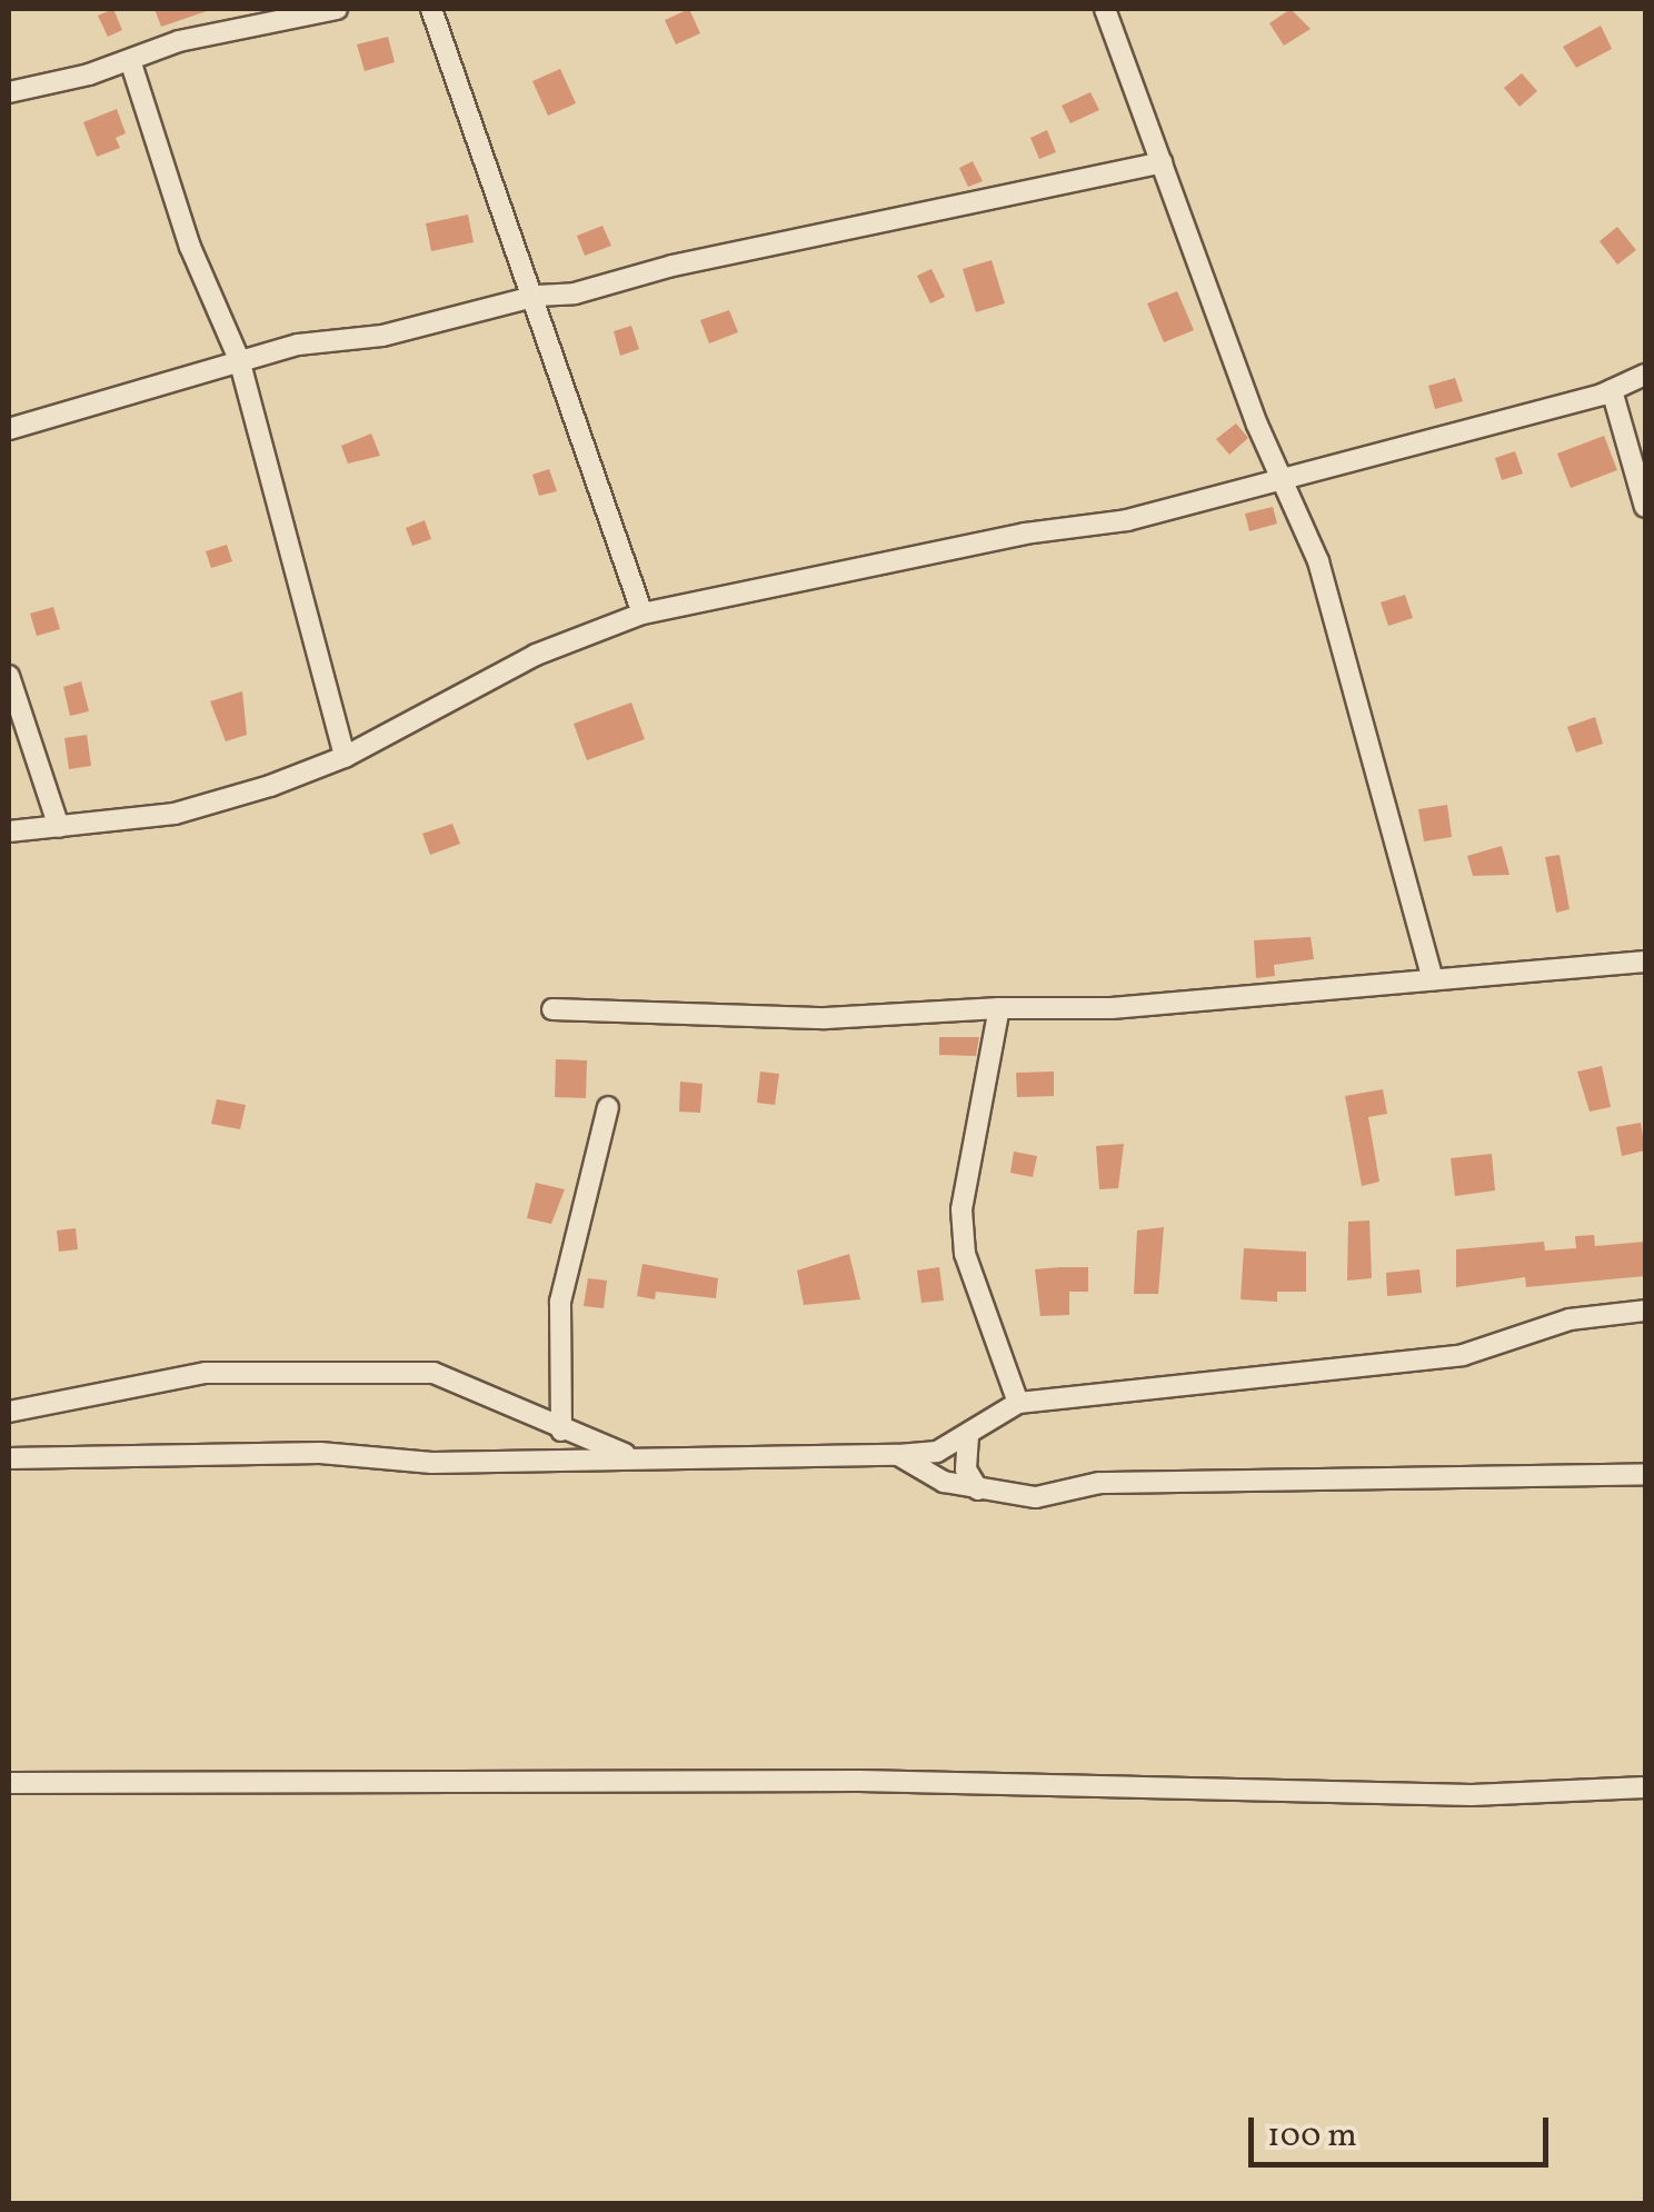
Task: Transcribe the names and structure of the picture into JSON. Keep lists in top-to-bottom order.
{
  "scale_bar": "100 m"
}
